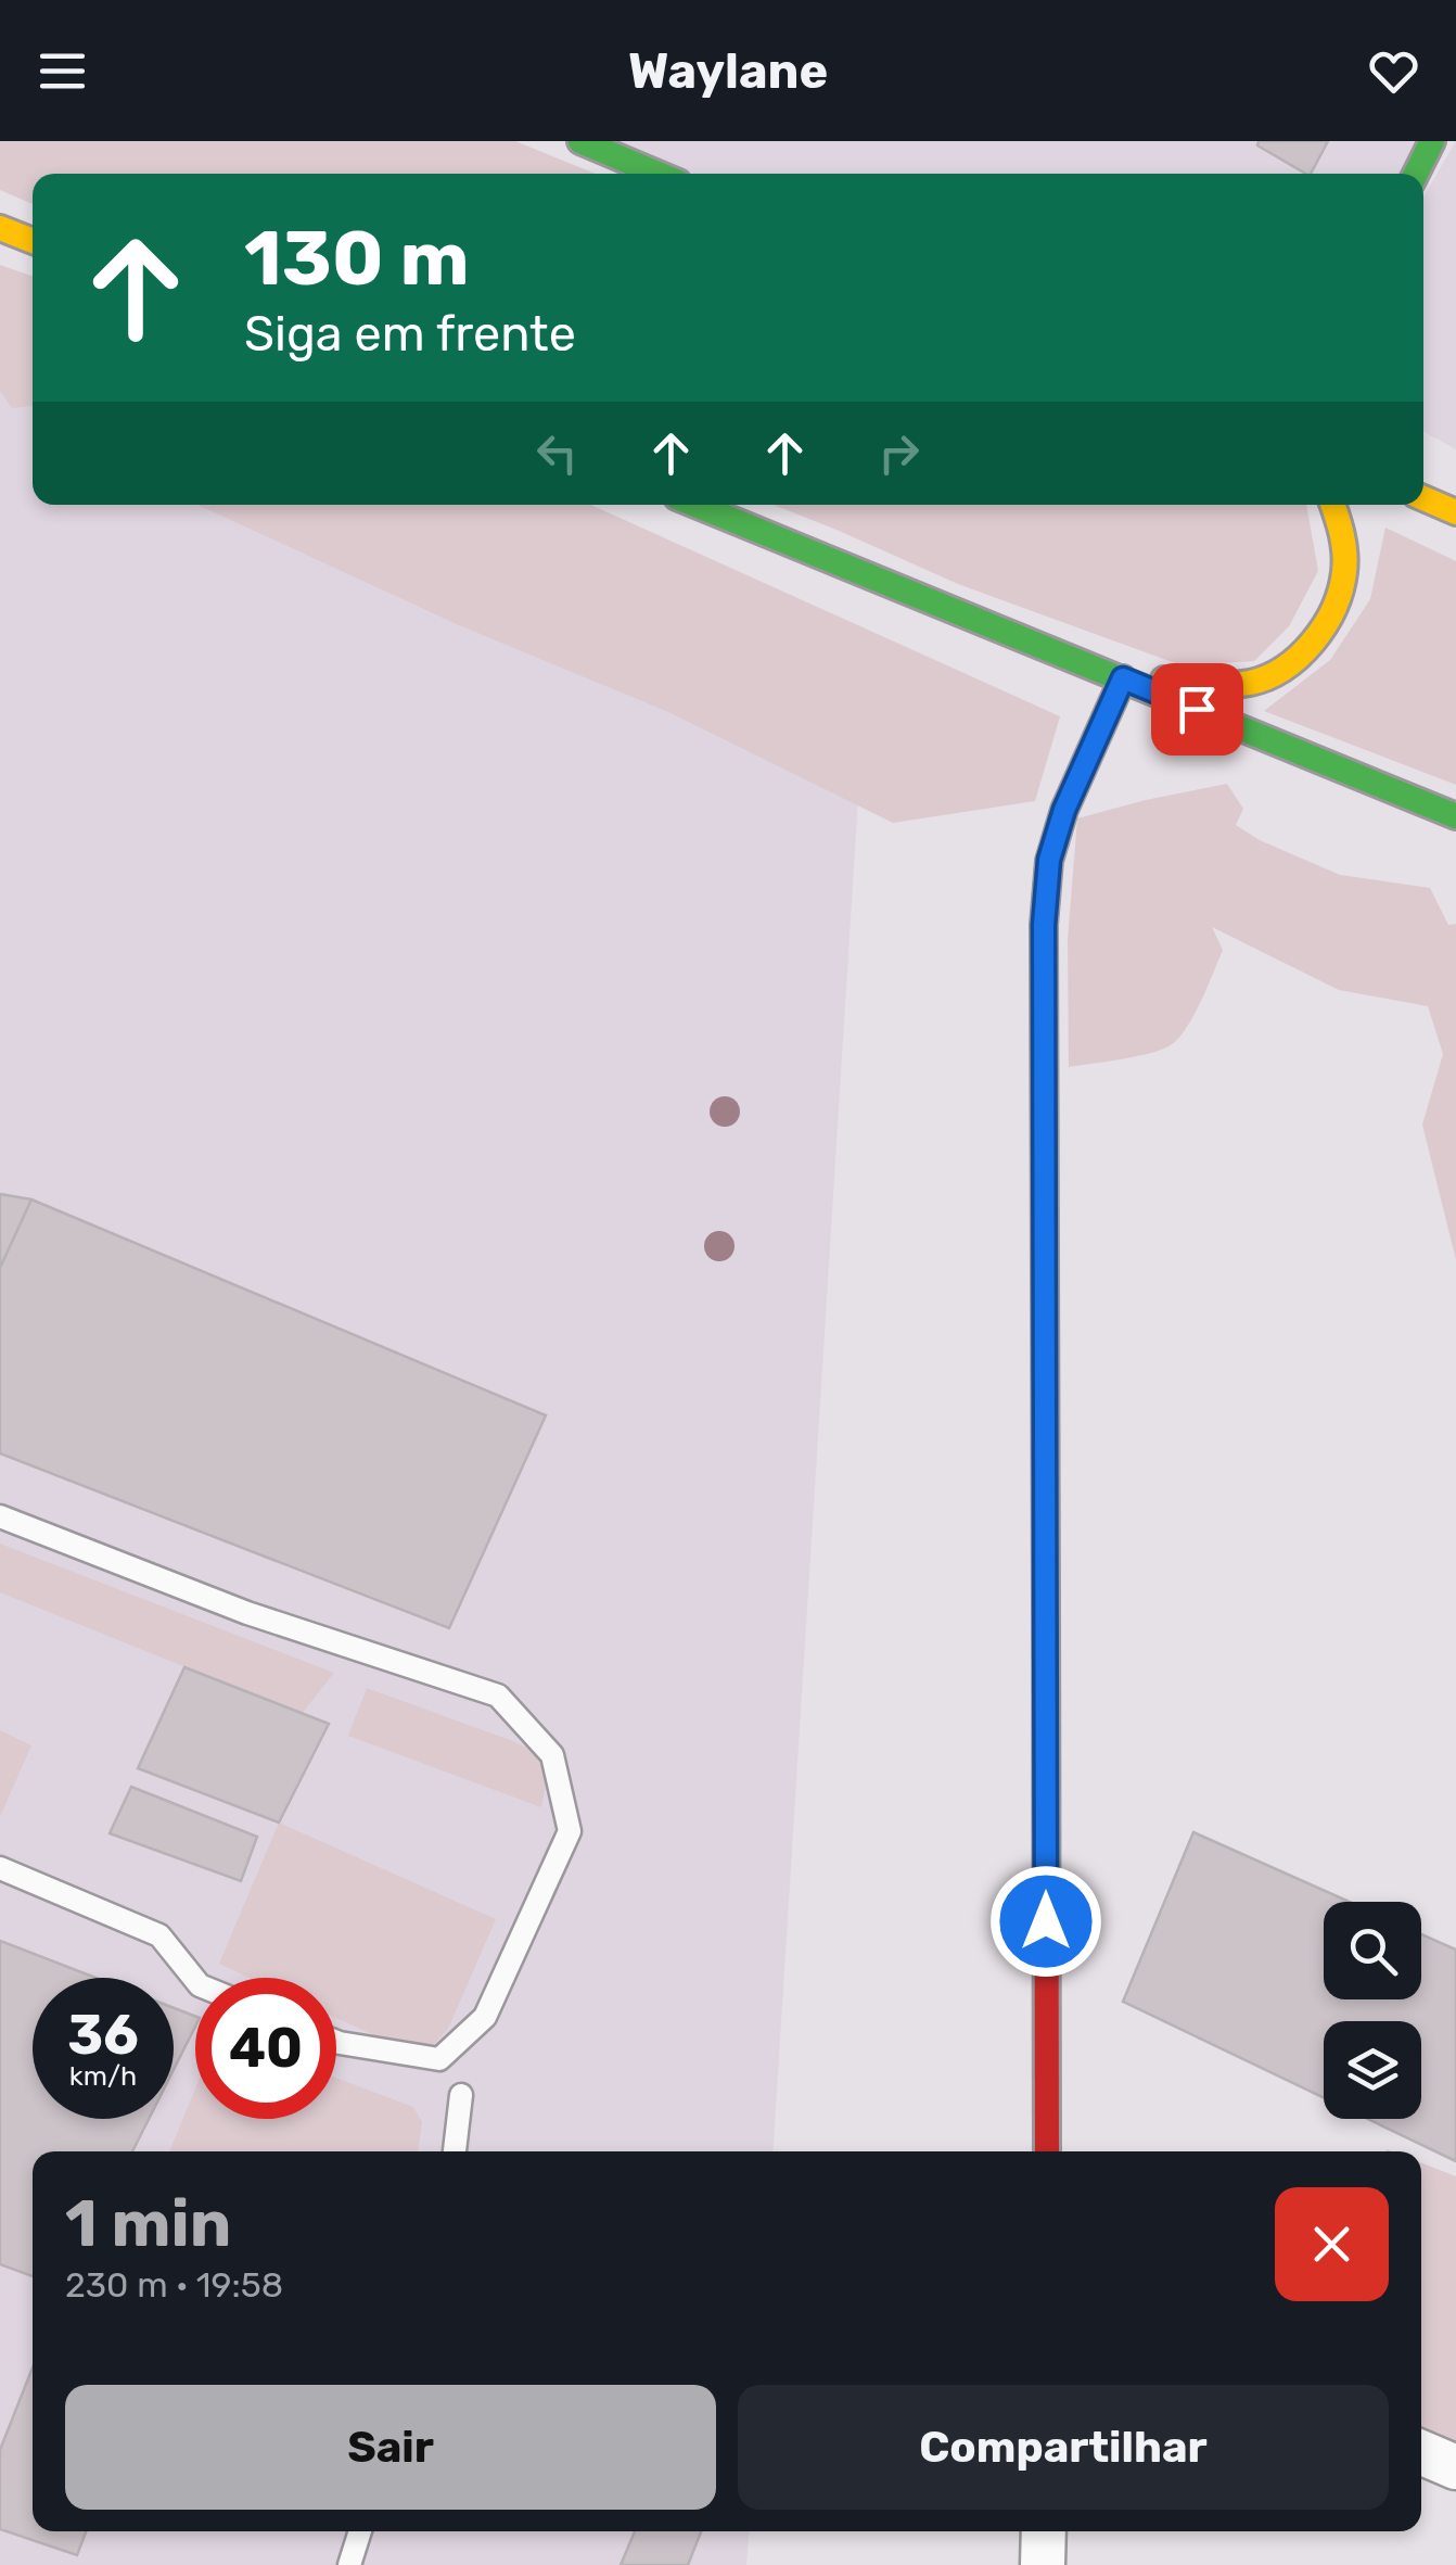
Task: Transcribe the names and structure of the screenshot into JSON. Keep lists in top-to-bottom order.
{
  "page": {
    "header": "Waylane",
    "turn": ["130 m", "Siga em frente"],
    "speed": "36 km/h",
    "limit": "40",
    "heading": ["1 min", "230 m · 19:58"],
    "buttons": ["Sair", "Compartilhar"]
  }
}
